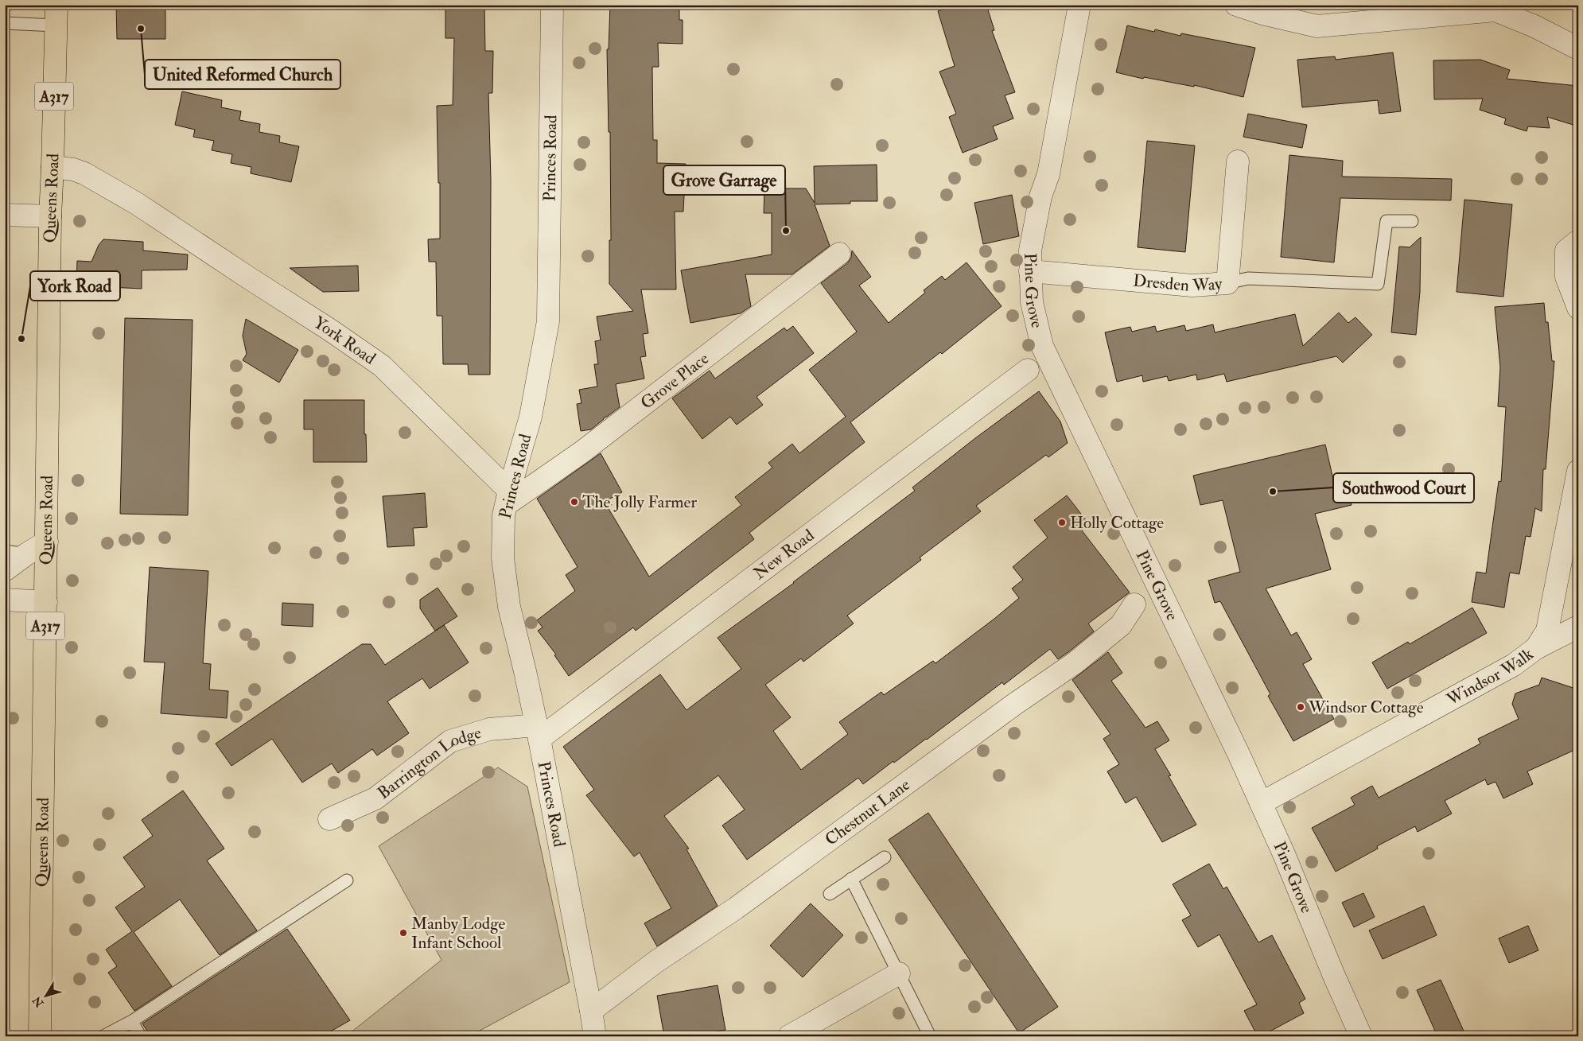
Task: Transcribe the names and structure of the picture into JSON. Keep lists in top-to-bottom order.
{
  "streets": {
    "main road": ["A317", "Queens Road"],
    "street": [
      "Princes Road",
      "Dresden Way",
      "Pine Grove",
      "York Road",
      "Grove Place",
      "New Road",
      "Windsor Walk",
      "Barrington Lodge",
      "Chestnut Lane"
    ]
  },
  "crossings": [
    ["Princes Road", "York Road"],
    ["Princes Road", "Grove Place"],
    ["Princes Road", "New Road"],
    ["Princes Road", "Barrington Lodge"],
    ["Princes Road", "Chestnut Lane"],
    ["Queens Road", "York Road"],
    ["Dresden Way", "Pine Grove"],
    ["Pine Grove", "Windsor Walk"],
    ["York Road", "Grove Place"],
    ["New Road", "Barrington Lodge"]
  ],
  "places": [
    "United Reformed Church",
    "Grove Garrage",
    "York Road",
    "Southwood Court",
    "The Jolly Farmer",
    "Holly Cottage",
    "Windsor Cottage",
    "Manby Lodge Infant School"
  ],
  "north": "bottom left"
}
